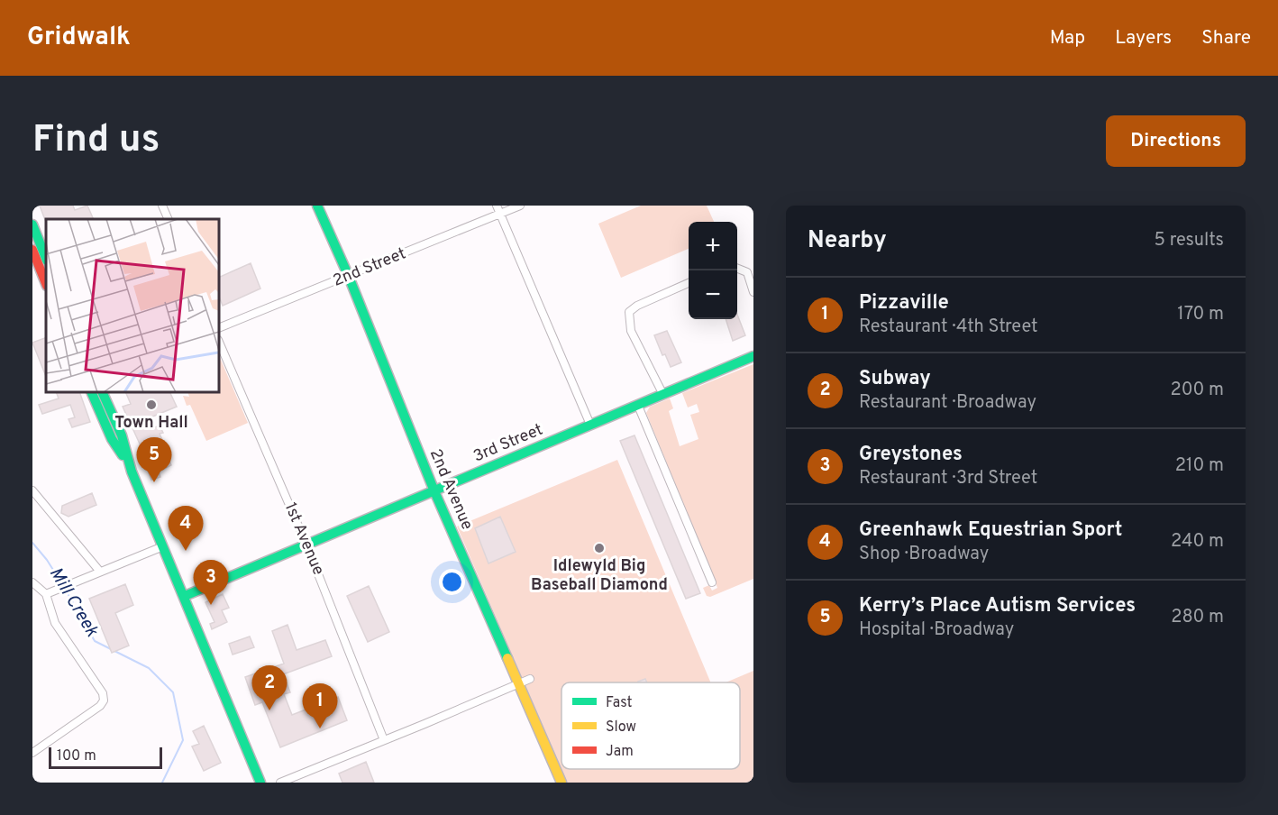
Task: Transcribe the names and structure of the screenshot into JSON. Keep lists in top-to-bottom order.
{
  "streets": {
    "street": [
      "2nd Street",
      "3rd Street",
      "2nd Avenue",
      "1st Avenue"
    ]
  },
  "crossings": [
    ["2nd Street", "2nd Avenue"],
    ["3rd Street", "2nd Avenue"],
    ["3rd Street", "1st Avenue"]
  ],
  "water": ["Mill Creek"],
  "places": ["Town Hall", "Idlewyld Big Baseball Diamond"],
  "legend": ["Fast", "Slow", "Jam"],
  "scale_bar": "100 m",
  "page": {
    "header": "Gridwalk",
    "nav": ["Map", "Layers", "Share"],
    "buttons": "Directions",
    "title": "Find us",
    "heading": ["Nearby", "5 results"],
    "map_buttons": ["+", "−"],
    "list": [
      {
        "mark": "1",
        "name": "Pizzaville",
        "note": "Restaurant · 4th Street",
        "value": "170 m"
      },
      {
        "mark": "2",
        "name": "Subway",
        "note": "Restaurant · Broadway",
        "value": "200 m"
      },
      {
        "mark": "3",
        "name": "Greystones",
        "note": "Restaurant · 3rd Street",
        "value": "210 m"
      },
      {
        "mark": "4",
        "name": "Greenhawk Equestrian Sport",
        "note": "Shop · Broadway",
        "value": "240 m"
      },
      {
        "mark": "5",
        "name": "Kerry’s Place Autism Services",
        "note": "Hospital · Broadway",
        "value": "280 m"
      }
    ],
    "pins": [
      "5",
      "4",
      "3",
      "2",
      "1"
    ],
    "scale": "100 m"
  }
}
